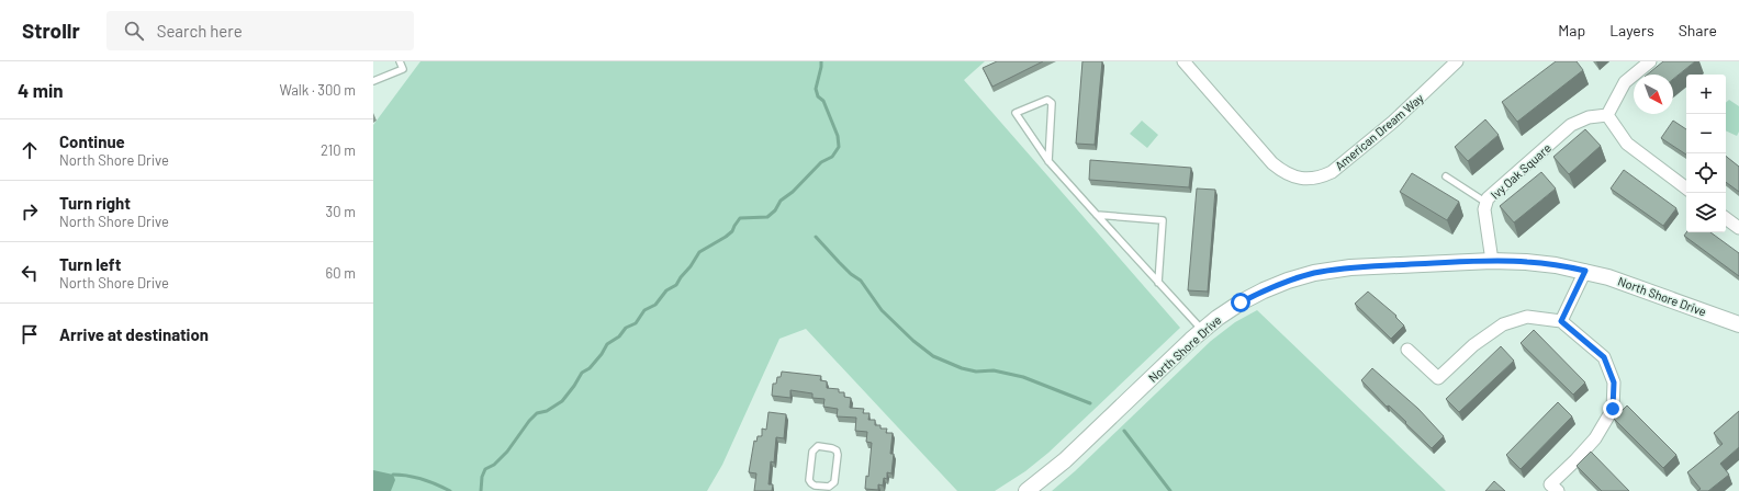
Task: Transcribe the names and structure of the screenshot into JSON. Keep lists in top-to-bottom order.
{
  "streets": {
    "street": ["American Dream Way", "Ivy Oak Square", "North Shore Drive"]
  },
  "crossings": [
    ["Ivy Oak Square", "North Shore Drive"]
  ],
  "north": "bottom right",
  "page": {
    "header": "Strollr",
    "search": "Search here",
    "nav": ["Map", "Layers", "Share"],
    "heading": ["4 min", "Walk · 300 m"],
    "map_buttons": ["+", "−"],
    "list": [
      ["Continue", "North Shore Drive", "210 m"],
      ["Turn right", "North Shore Drive", "30 m"],
      ["Turn left", "North Shore Drive", "60 m"],
      "Arrive at destination"
    ]
  }
}
